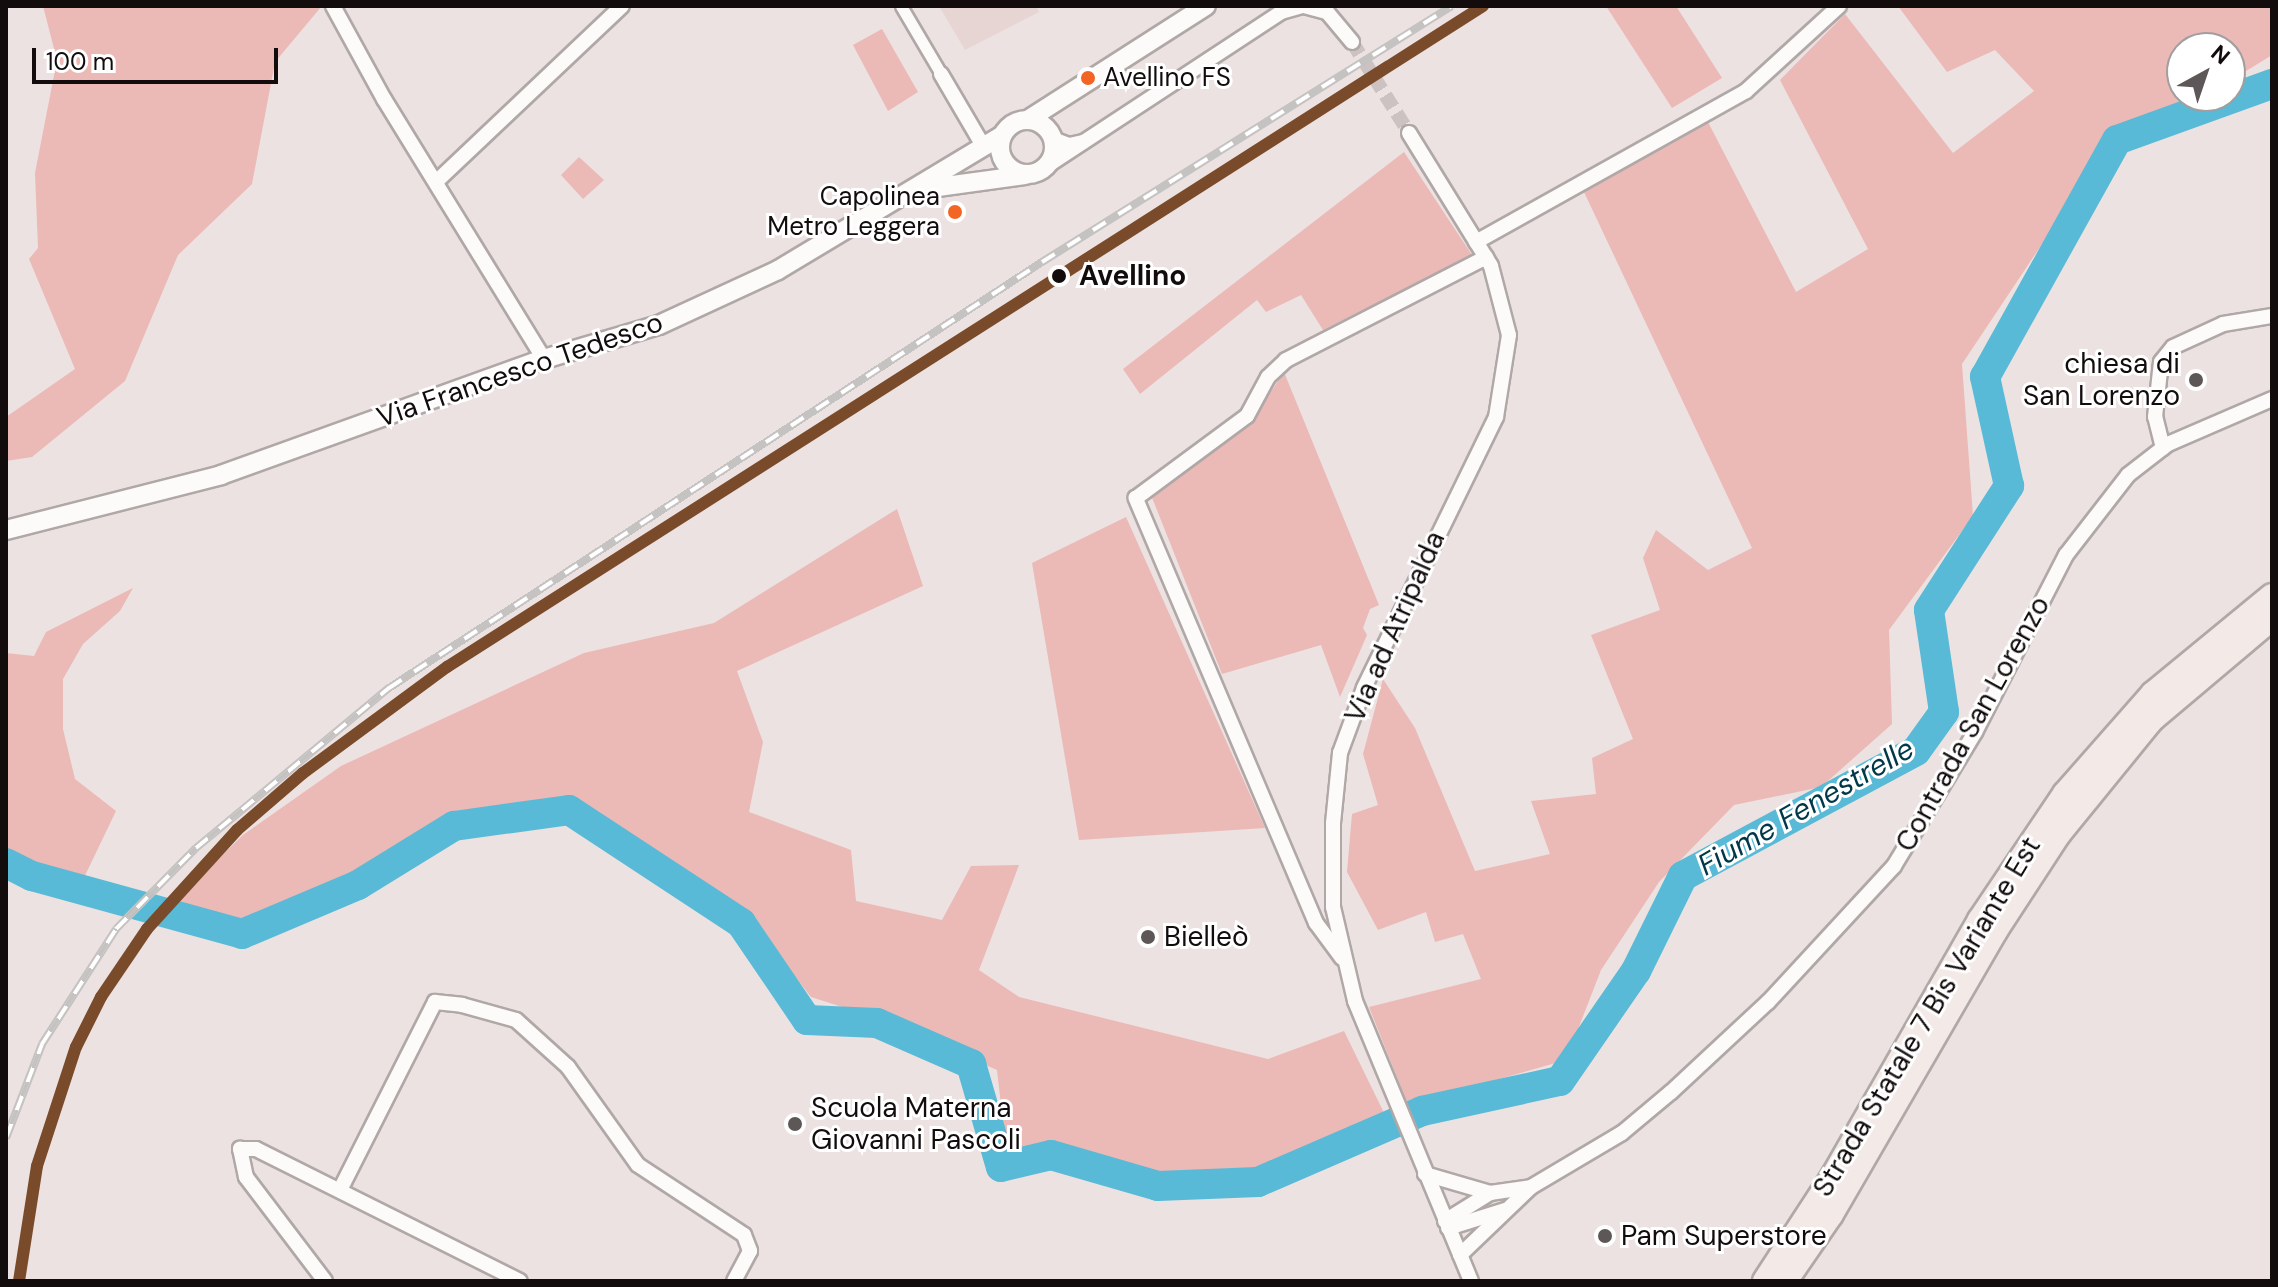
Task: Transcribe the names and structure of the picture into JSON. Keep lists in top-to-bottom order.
{
  "streets": {
    "highway": ["Strada Statale 7 Bis Variante Est"],
    "street": ["Via Francesco Tedesco", "Via ad Atripalda", "Contrada San Lorenzo"]
  },
  "crossings": [
    ["Via ad Atripalda", "Contrada San Lorenzo"]
  ],
  "water": ["Fiume Fenestrelle"],
  "places": [
    "Avellino FS",
    "Capolinea Metro Leggera",
    "Avellino",
    "chiesa di San Lorenzo",
    "Bielleò",
    "Scuola Materna Giovanni Pascoli",
    "Pam Superstore"
  ],
  "scale_bar": "100 m",
  "north": "top right"
}
